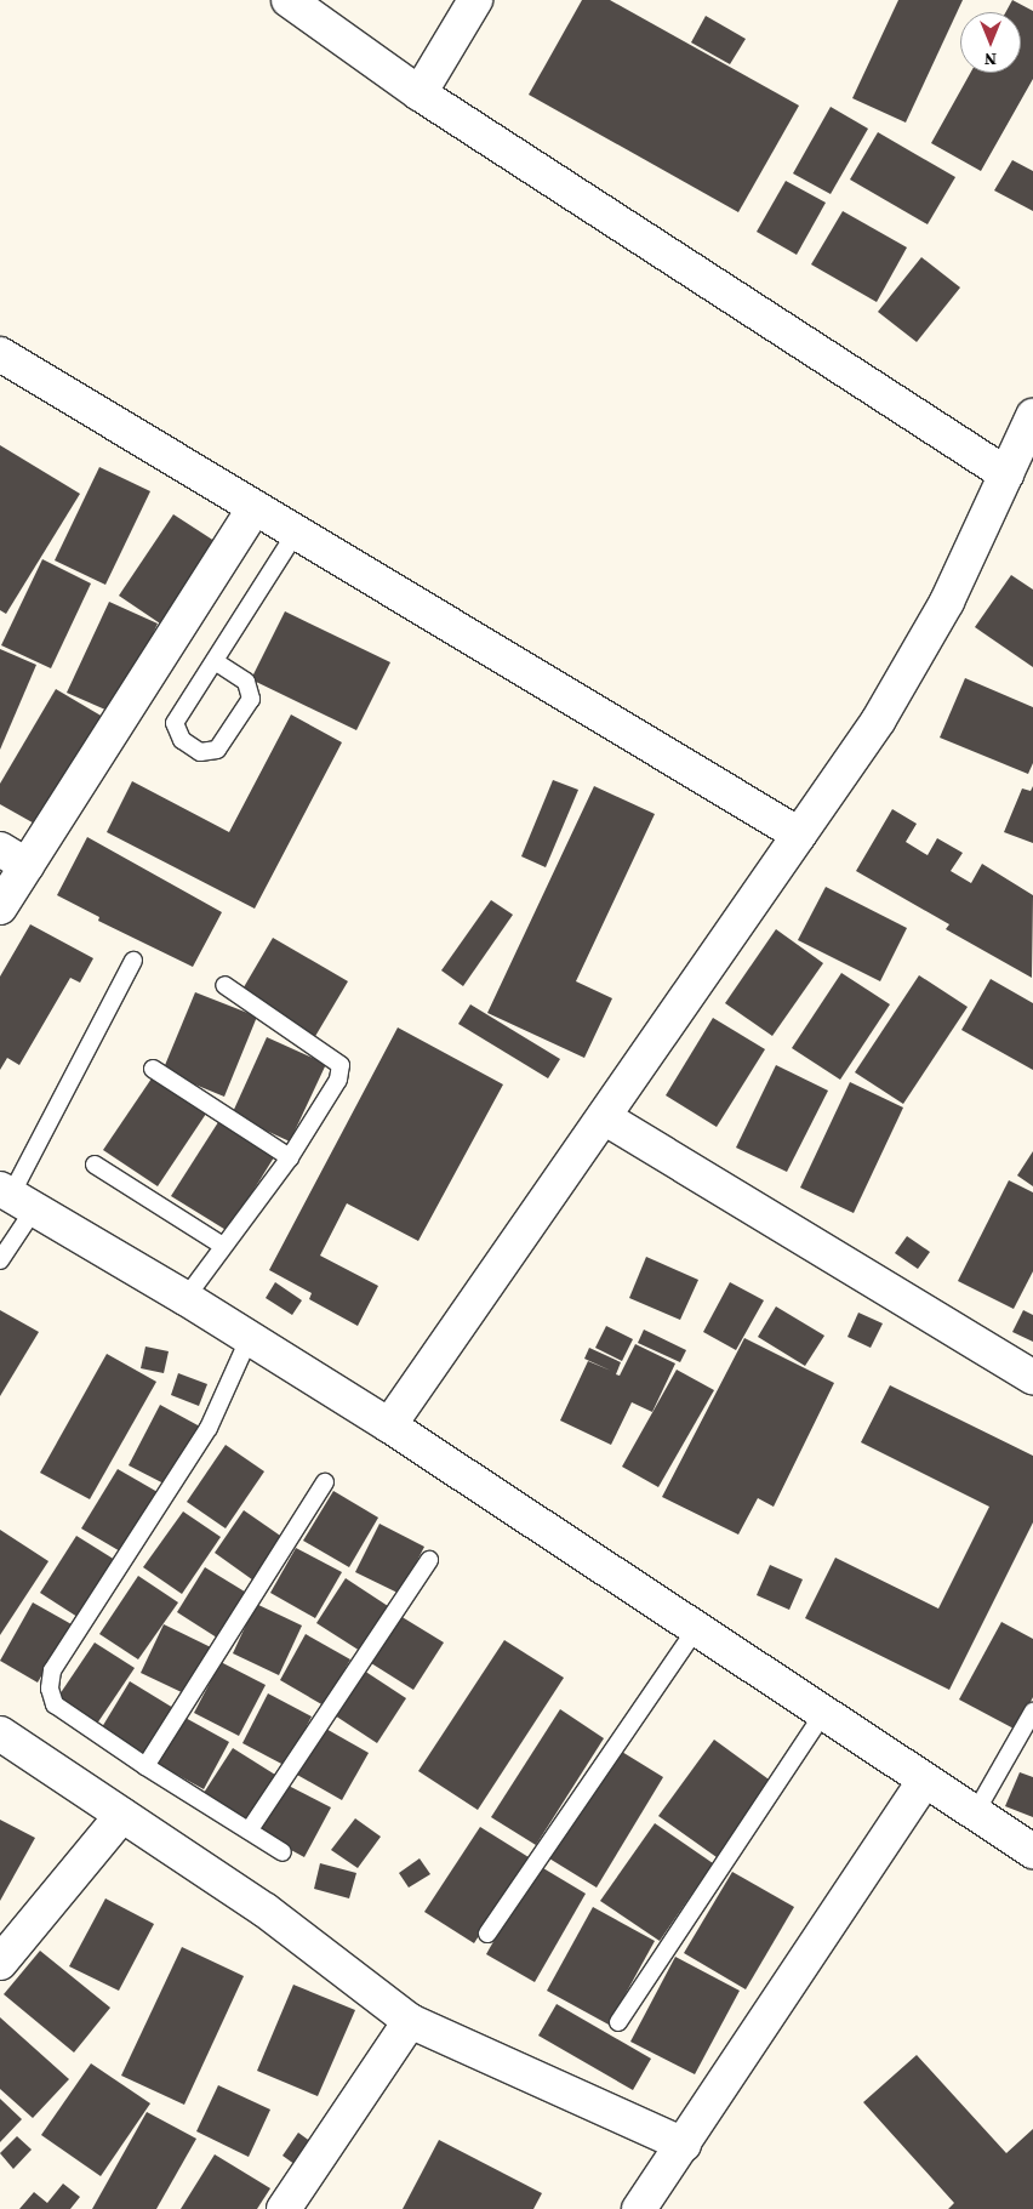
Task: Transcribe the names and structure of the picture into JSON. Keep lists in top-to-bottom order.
{
  "north": "bottom"
}
